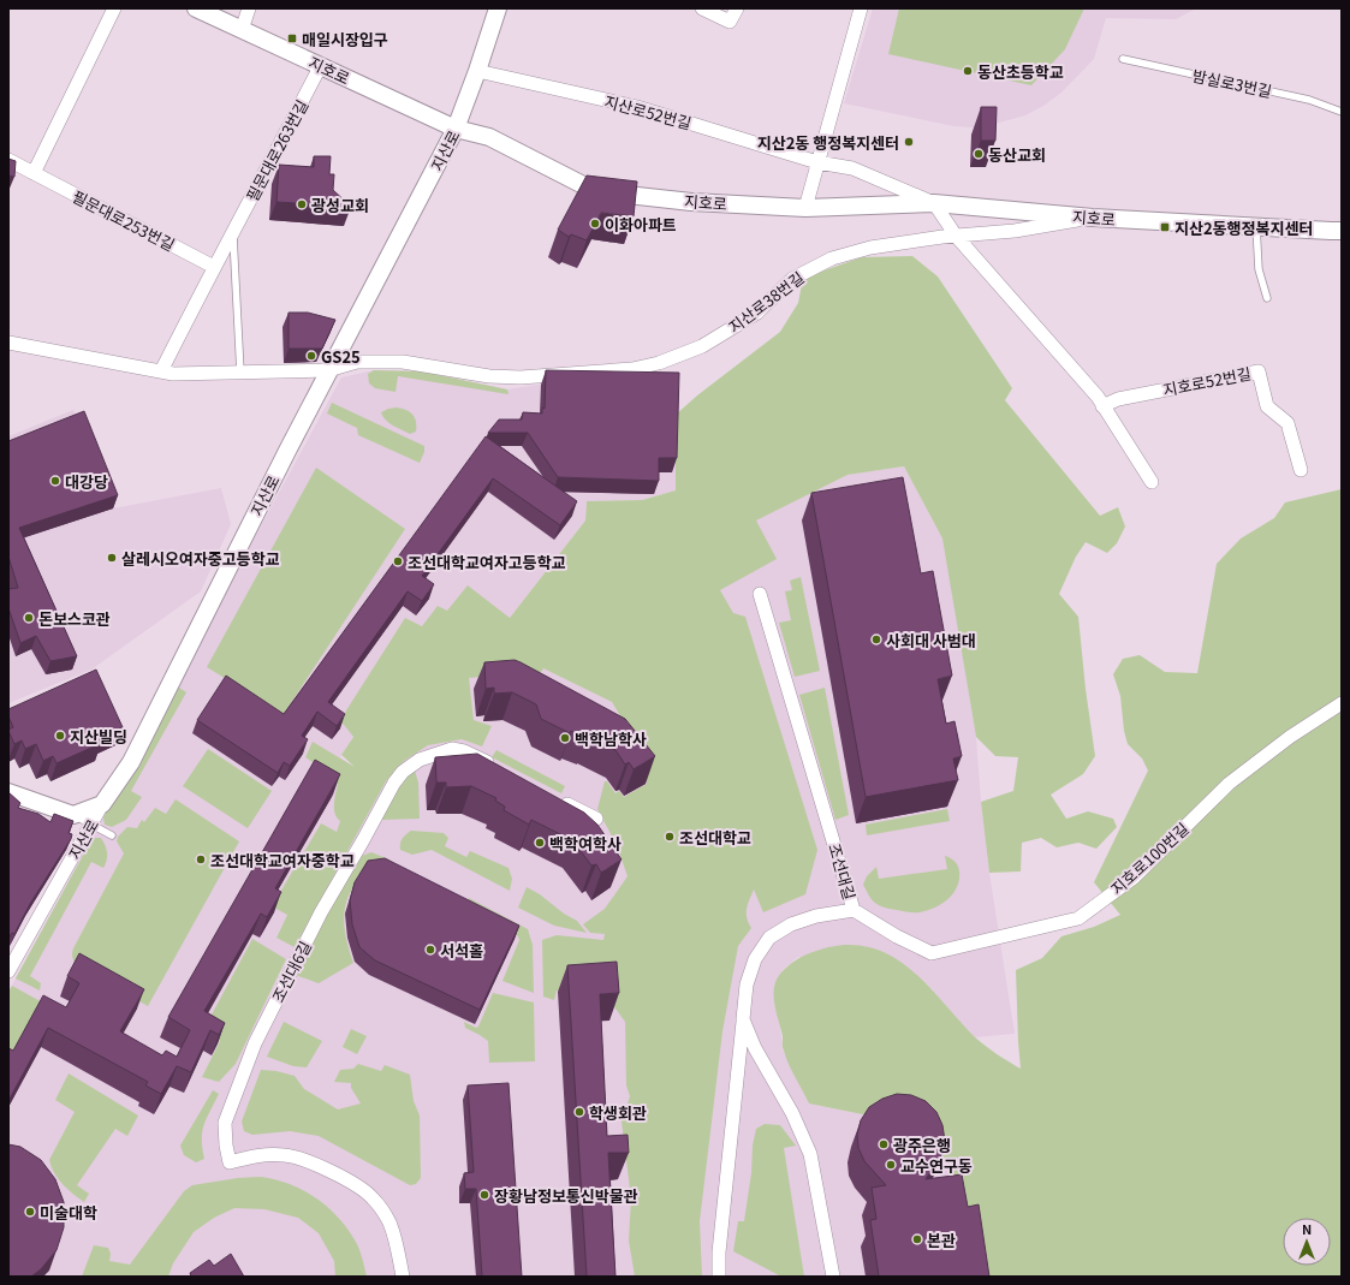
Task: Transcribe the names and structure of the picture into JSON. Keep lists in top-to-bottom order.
{
  "streets": {
    "street": [
      "지호로",
      "지산로52번길",
      "필문대로263번길",
      "지산로",
      "필문대로253번길",
      "지산로38번길",
      "지호로52번길",
      "지호로100번길",
      "조선대길",
      "조선대6길"
    ],
    "lane": ["밤실로3번길"]
  },
  "crossings": [
    ["지호로", "지산로52번길"],
    ["지호로", "필문대로263번길"],
    ["지호로", "지산로"],
    ["지호로", "지산로38번길"],
    ["지산로52번길", "지산로"],
    ["필문대로263번길", "필문대로253번길"],
    ["지산로", "지산로38번길"],
    ["지호로100번길", "조선대길"]
  ],
  "places": {
    "transit": ["매일시장입구", "지산2동행정복지센터"],
    "other": [
      "동산초등학교",
      "지산2동 행정복지센터",
      "동산교회",
      "광성교회",
      "이화아파트",
      "GS25",
      "대강당",
      "살레시오여자중고등학교",
      "조선대학교여자고등학교",
      "돈보스코관",
      "사회대 사범대",
      "지산빌딩",
      "백학남학사",
      "조선대학교",
      "백학여학사",
      "조선대학교여자중학교",
      "서석홀",
      "학생회관",
      "광주은행",
      "교수연구동",
      "장황남정보통신박물관",
      "미술대학",
      "본관"
    ]
  },
  "north": "top"
}
